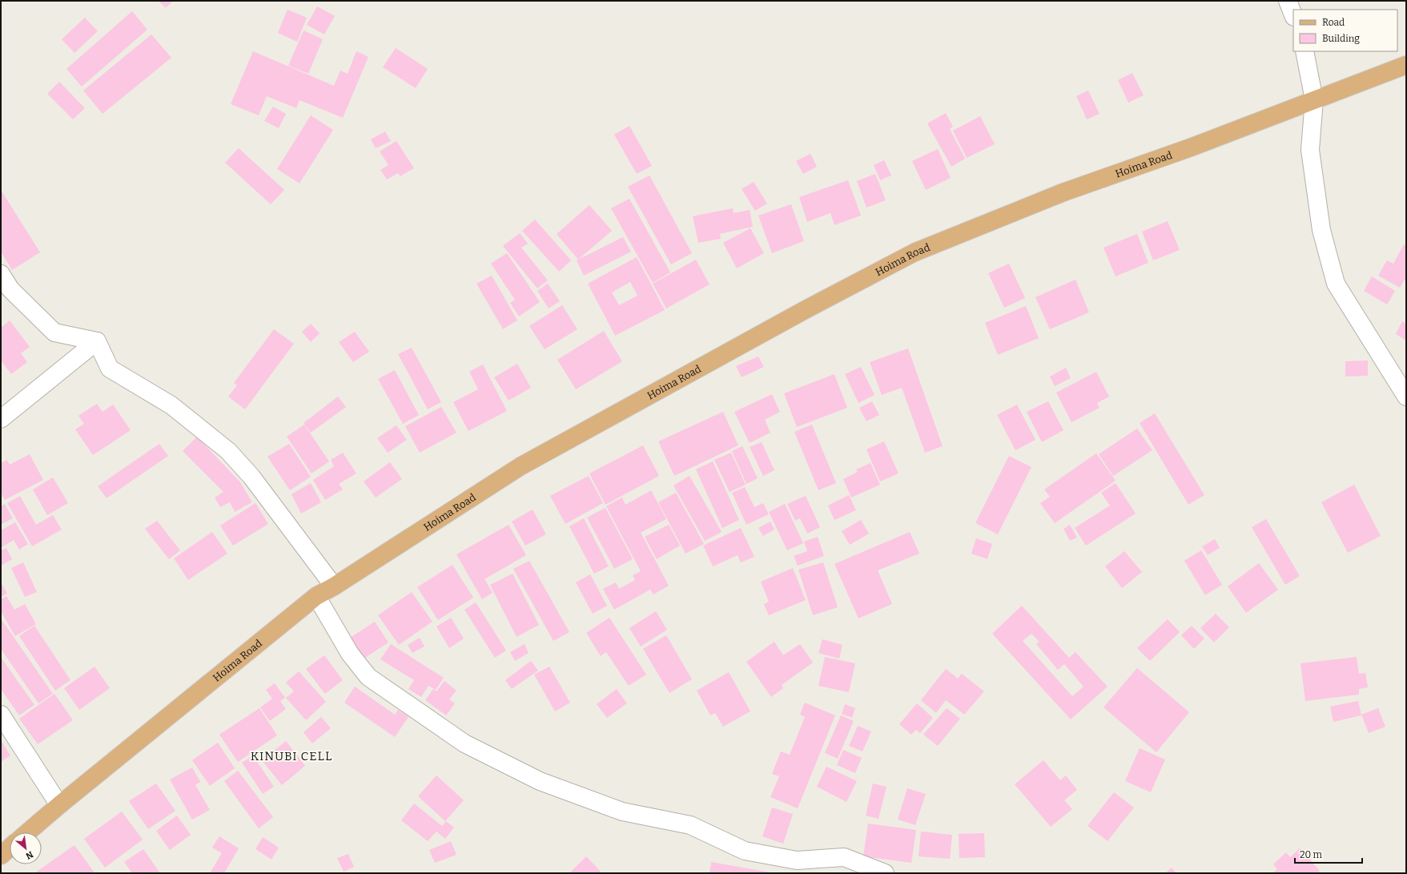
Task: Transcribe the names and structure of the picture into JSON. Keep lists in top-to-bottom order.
{
  "streets": {
    "main road": ["Hoima Road"]
  },
  "districts": ["KINUBI CELL"],
  "legend": ["Road", "Building"],
  "scale_bar": "20 m",
  "north": "bottom right"
}
